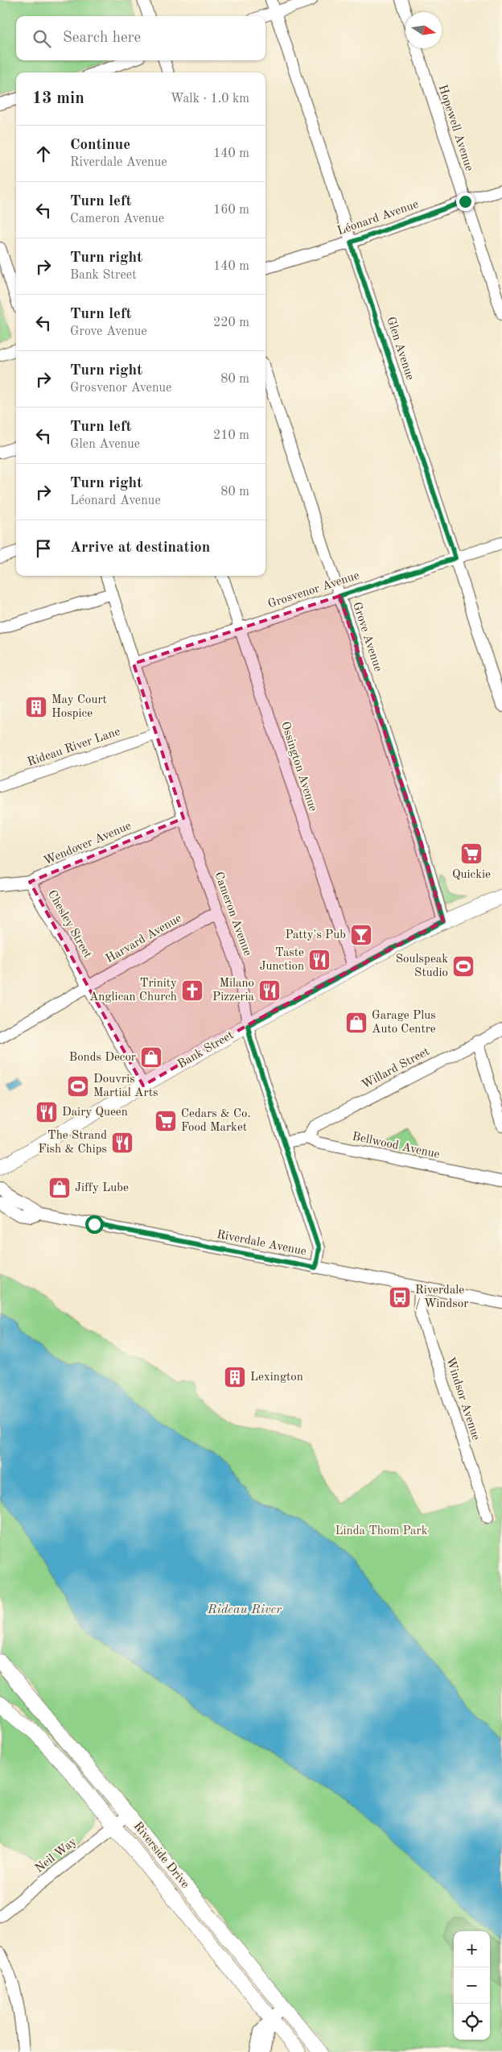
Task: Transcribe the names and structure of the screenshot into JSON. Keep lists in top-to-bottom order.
{
  "streets": {
    "main road": ["Bank Street", "Riverside Drive"],
    "street": [
      "Hopewell Avenue",
      "Léonard Avenue",
      "Glen Avenue",
      "Grosvenor Avenue",
      "Grove Avenue",
      "Rideau River Lane",
      "Ossington Avenue",
      "Wendover Avenue",
      "Cameron Avenue",
      "Chesley Street",
      "Harvard Avenue",
      "Willard Street",
      "Bellwood Avenue",
      "Riverdale Avenue",
      "Windsor Avenue",
      "Neil Way"
    ]
  },
  "crossings": [
    ["Hopewell Avenue", "Léonard Avenue"],
    ["Léonard Avenue", "Glen Avenue"],
    ["Glen Avenue", "Grosvenor Avenue"],
    ["Grosvenor Avenue", "Grove Avenue"],
    ["Grosvenor Avenue", "Ossington Avenue"],
    ["Grosvenor Avenue", "Cameron Avenue"],
    ["Grove Avenue", "Bank Street"],
    ["Rideau River Lane", "Cameron Avenue"],
    ["Ossington Avenue", "Bank Street"],
    ["Wendover Avenue", "Cameron Avenue"],
    ["Wendover Avenue", "Chesley Street"],
    ["Cameron Avenue", "Harvard Avenue"],
    ["Cameron Avenue", "Bank Street"],
    ["Cameron Avenue", "Riverdale Avenue"],
    ["Chesley Street", "Harvard Avenue"],
    ["Chesley Street", "Bank Street"],
    ["Willard Street", "Bellwood Avenue"],
    ["Riverdale Avenue", "Windsor Avenue"],
    ["Neil Way", "Riverside Drive"]
  ],
  "water": ["Rideau River"],
  "parks": ["Linda Thom Park"],
  "places": {
    "building": ["May Court Hospice", "Lexington"],
    "supermarket": ["Quickie", "Cedars & Co. Food Market"],
    "bar": ["Patty's Pub"],
    "restaurant": [
      "Taste Junction",
      "Milano Pizzeria",
      "Dairy Queen",
      "The Strand Fish & Chips"
    ],
    "sports": ["Soulspeak Studio", "Douvris Martial Arts"],
    "church": ["Trinity Anglican Church"],
    "shop": ["Garage Plus Auto Centre", "Bonds Decor", "Jiffy Lube"],
    "bus stop": ["Riverdale / Windsor"]
  },
  "north": "right",
  "page": {
    "search": "Search here",
    "heading": ["13 min", "Walk · 1.0 km"],
    "list": [
      ["Continue", "Riverdale Avenue", "140 m"],
      ["Turn left", "Cameron Avenue", "160 m"],
      ["Turn right", "Bank Street", "140 m"],
      ["Turn left", "Grove Avenue", "220 m"],
      ["Turn right", "Grosvenor Avenue", "80 m"],
      ["Turn left", "Glen Avenue", "210 m"],
      ["Turn right", "Léonard Avenue", "80 m"],
      "Arrive at destination"
    ],
    "map_buttons": ["+", "−"]
  }
}
